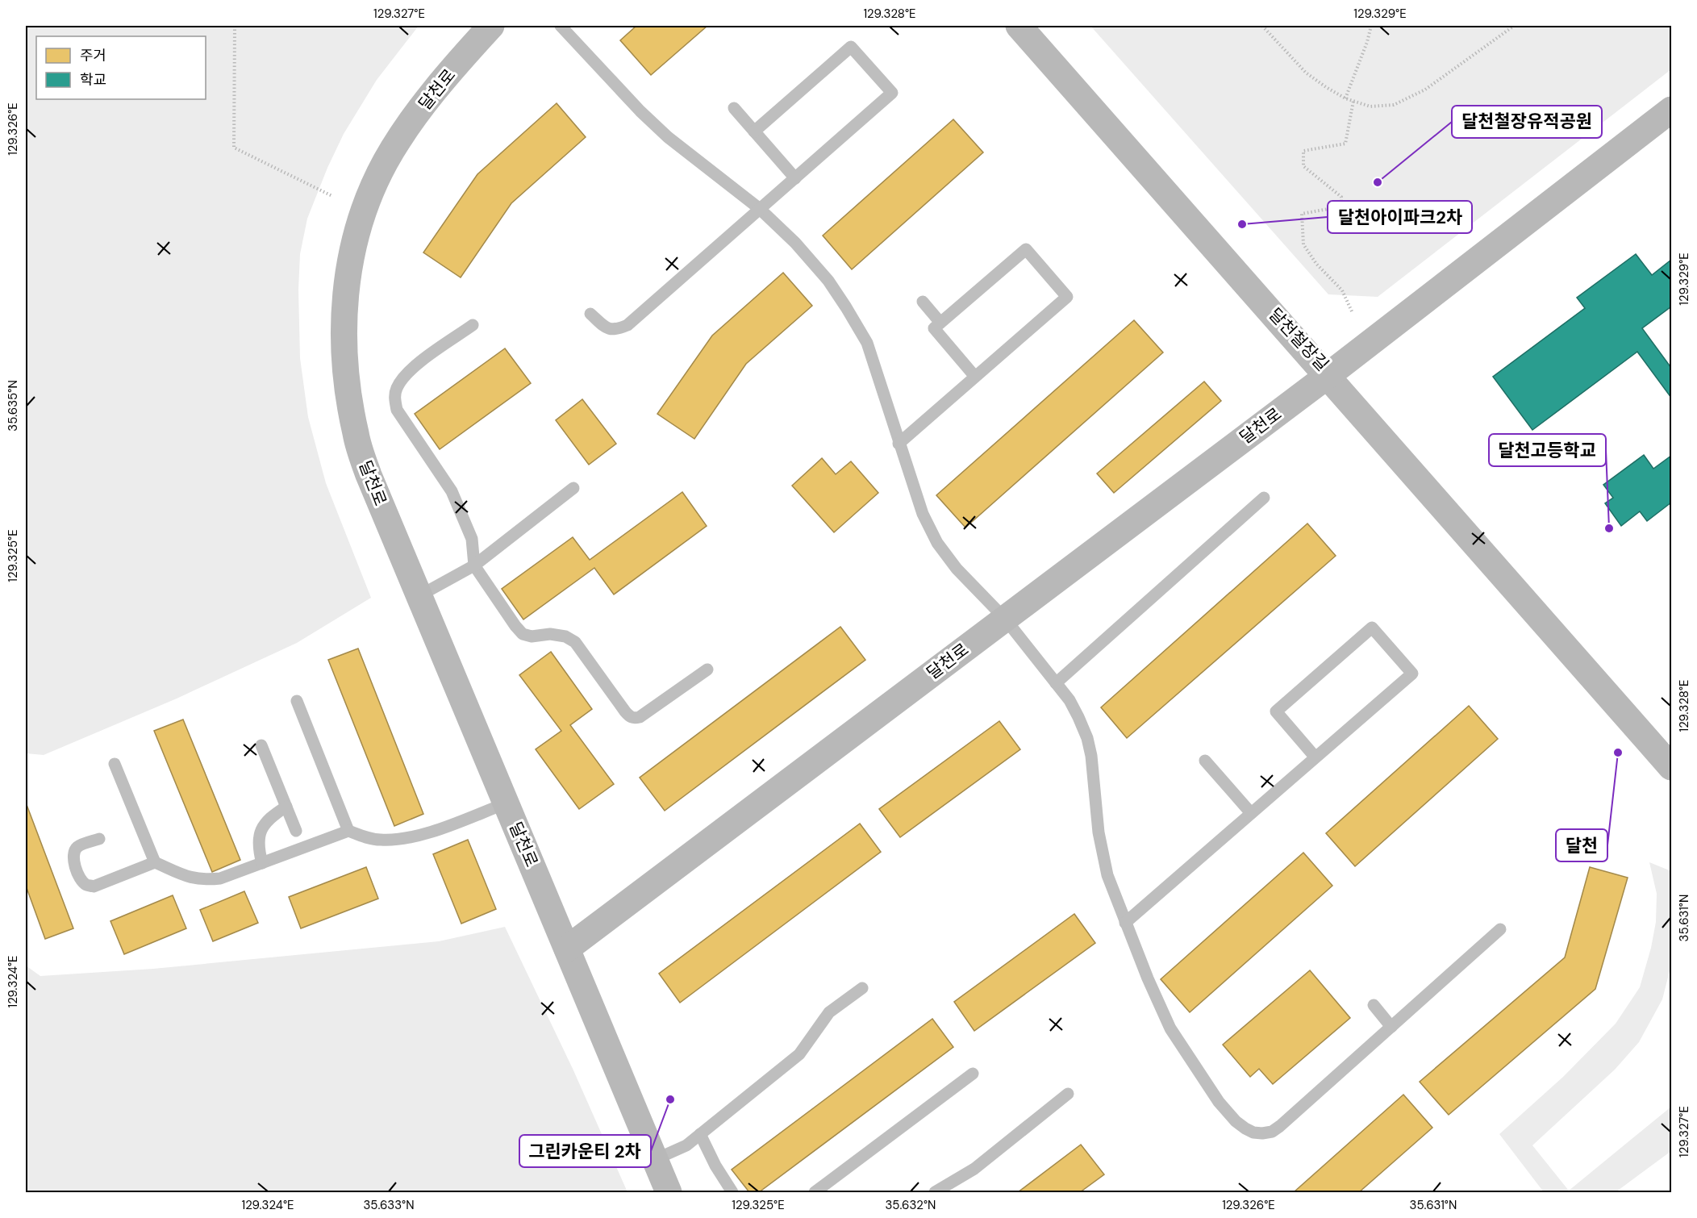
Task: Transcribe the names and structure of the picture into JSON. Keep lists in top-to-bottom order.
{
  "streets": {
    "street": ["달천로", "달천철장길"]
  },
  "crossings": [
    ["달천로", "달천철장길"]
  ],
  "places": [
    "달천철장유적공원",
    "달천아이파크2차",
    "달천고등학교",
    "달천",
    "그린카운티 2차"
  ],
  "legend": ["주거", "학교"],
  "coordinates": [
    "129.327°E",
    "129.328°E",
    "129.329°E",
    "129.326°E",
    "35.635°N",
    "129.325°E",
    "35.631°N",
    "129.324°E",
    "35.633°N",
    "35.632°N"
  ]
}
